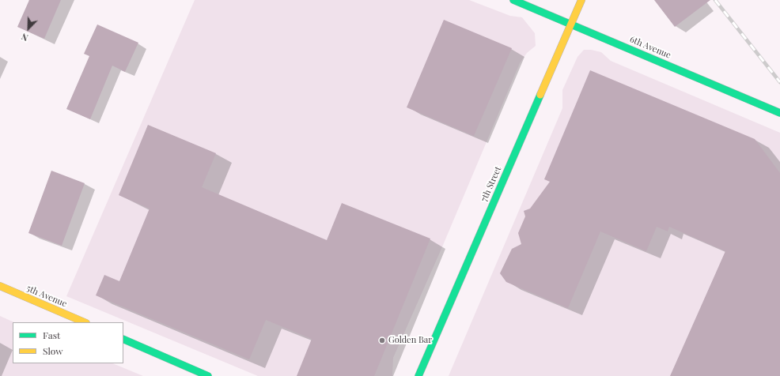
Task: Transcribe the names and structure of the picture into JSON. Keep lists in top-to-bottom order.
{
  "streets": {
    "street": ["6th Avenue", "7th Street", "5th Avenue"]
  },
  "crossings": [
    ["6th Avenue", "7th Street"]
  ],
  "places": ["Golden Bar"],
  "legend": ["Fast", "Slow"],
  "north": "bottom left"
}
